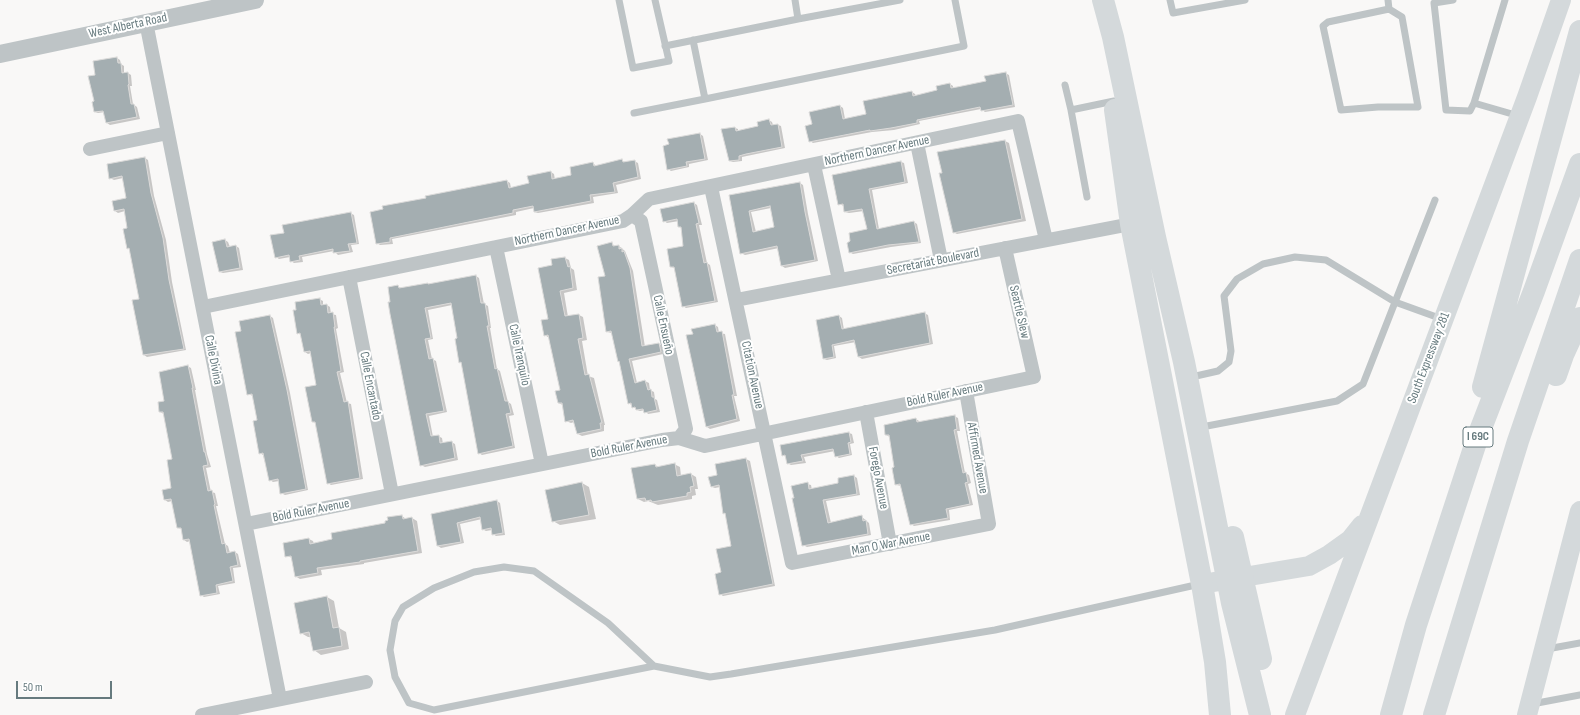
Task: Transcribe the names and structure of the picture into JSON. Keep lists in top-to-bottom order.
{
  "streets": {
    "main road": ["South Expressway 281", "I 69C"],
    "street": [
      "West Alberta Road",
      "Northern Dancer Avenue",
      "Secretariat Boulevard",
      "Seattle Slew",
      "Calle Ensueño",
      "Calle Tranquilo",
      "Calle Divina",
      "Citation Avenue",
      "Calle Encantado",
      "Bold Ruler Avenue",
      "Affirmed Avenue",
      "Forego Avenue",
      "Man O War Avenue"
    ]
  },
  "crossings": [
    ["West Alberta Road", "Calle Divina"],
    ["Northern Dancer Avenue", "Secretariat Boulevard"],
    ["Northern Dancer Avenue", "Calle Ensueño"],
    ["Northern Dancer Avenue", "Calle Tranquilo"],
    ["Northern Dancer Avenue", "Calle Divina"],
    ["Northern Dancer Avenue", "Citation Avenue"],
    ["Northern Dancer Avenue", "Calle Encantado"],
    ["Secretariat Boulevard", "Seattle Slew"],
    ["Secretariat Boulevard", "Citation Avenue"],
    ["Seattle Slew", "Bold Ruler Avenue"],
    ["Calle Ensueño", "Bold Ruler Avenue"],
    ["Calle Tranquilo", "Bold Ruler Avenue"],
    ["Calle Divina", "Bold Ruler Avenue"],
    ["Citation Avenue", "Bold Ruler Avenue"],
    ["Citation Avenue", "Man O War Avenue"],
    ["Calle Encantado", "Bold Ruler Avenue"],
    ["Bold Ruler Avenue", "Affirmed Avenue"],
    ["Bold Ruler Avenue", "Forego Avenue"],
    ["Affirmed Avenue", "Man O War Avenue"],
    ["Forego Avenue", "Man O War Avenue"]
  ],
  "scale_bar": "50 m"
}
